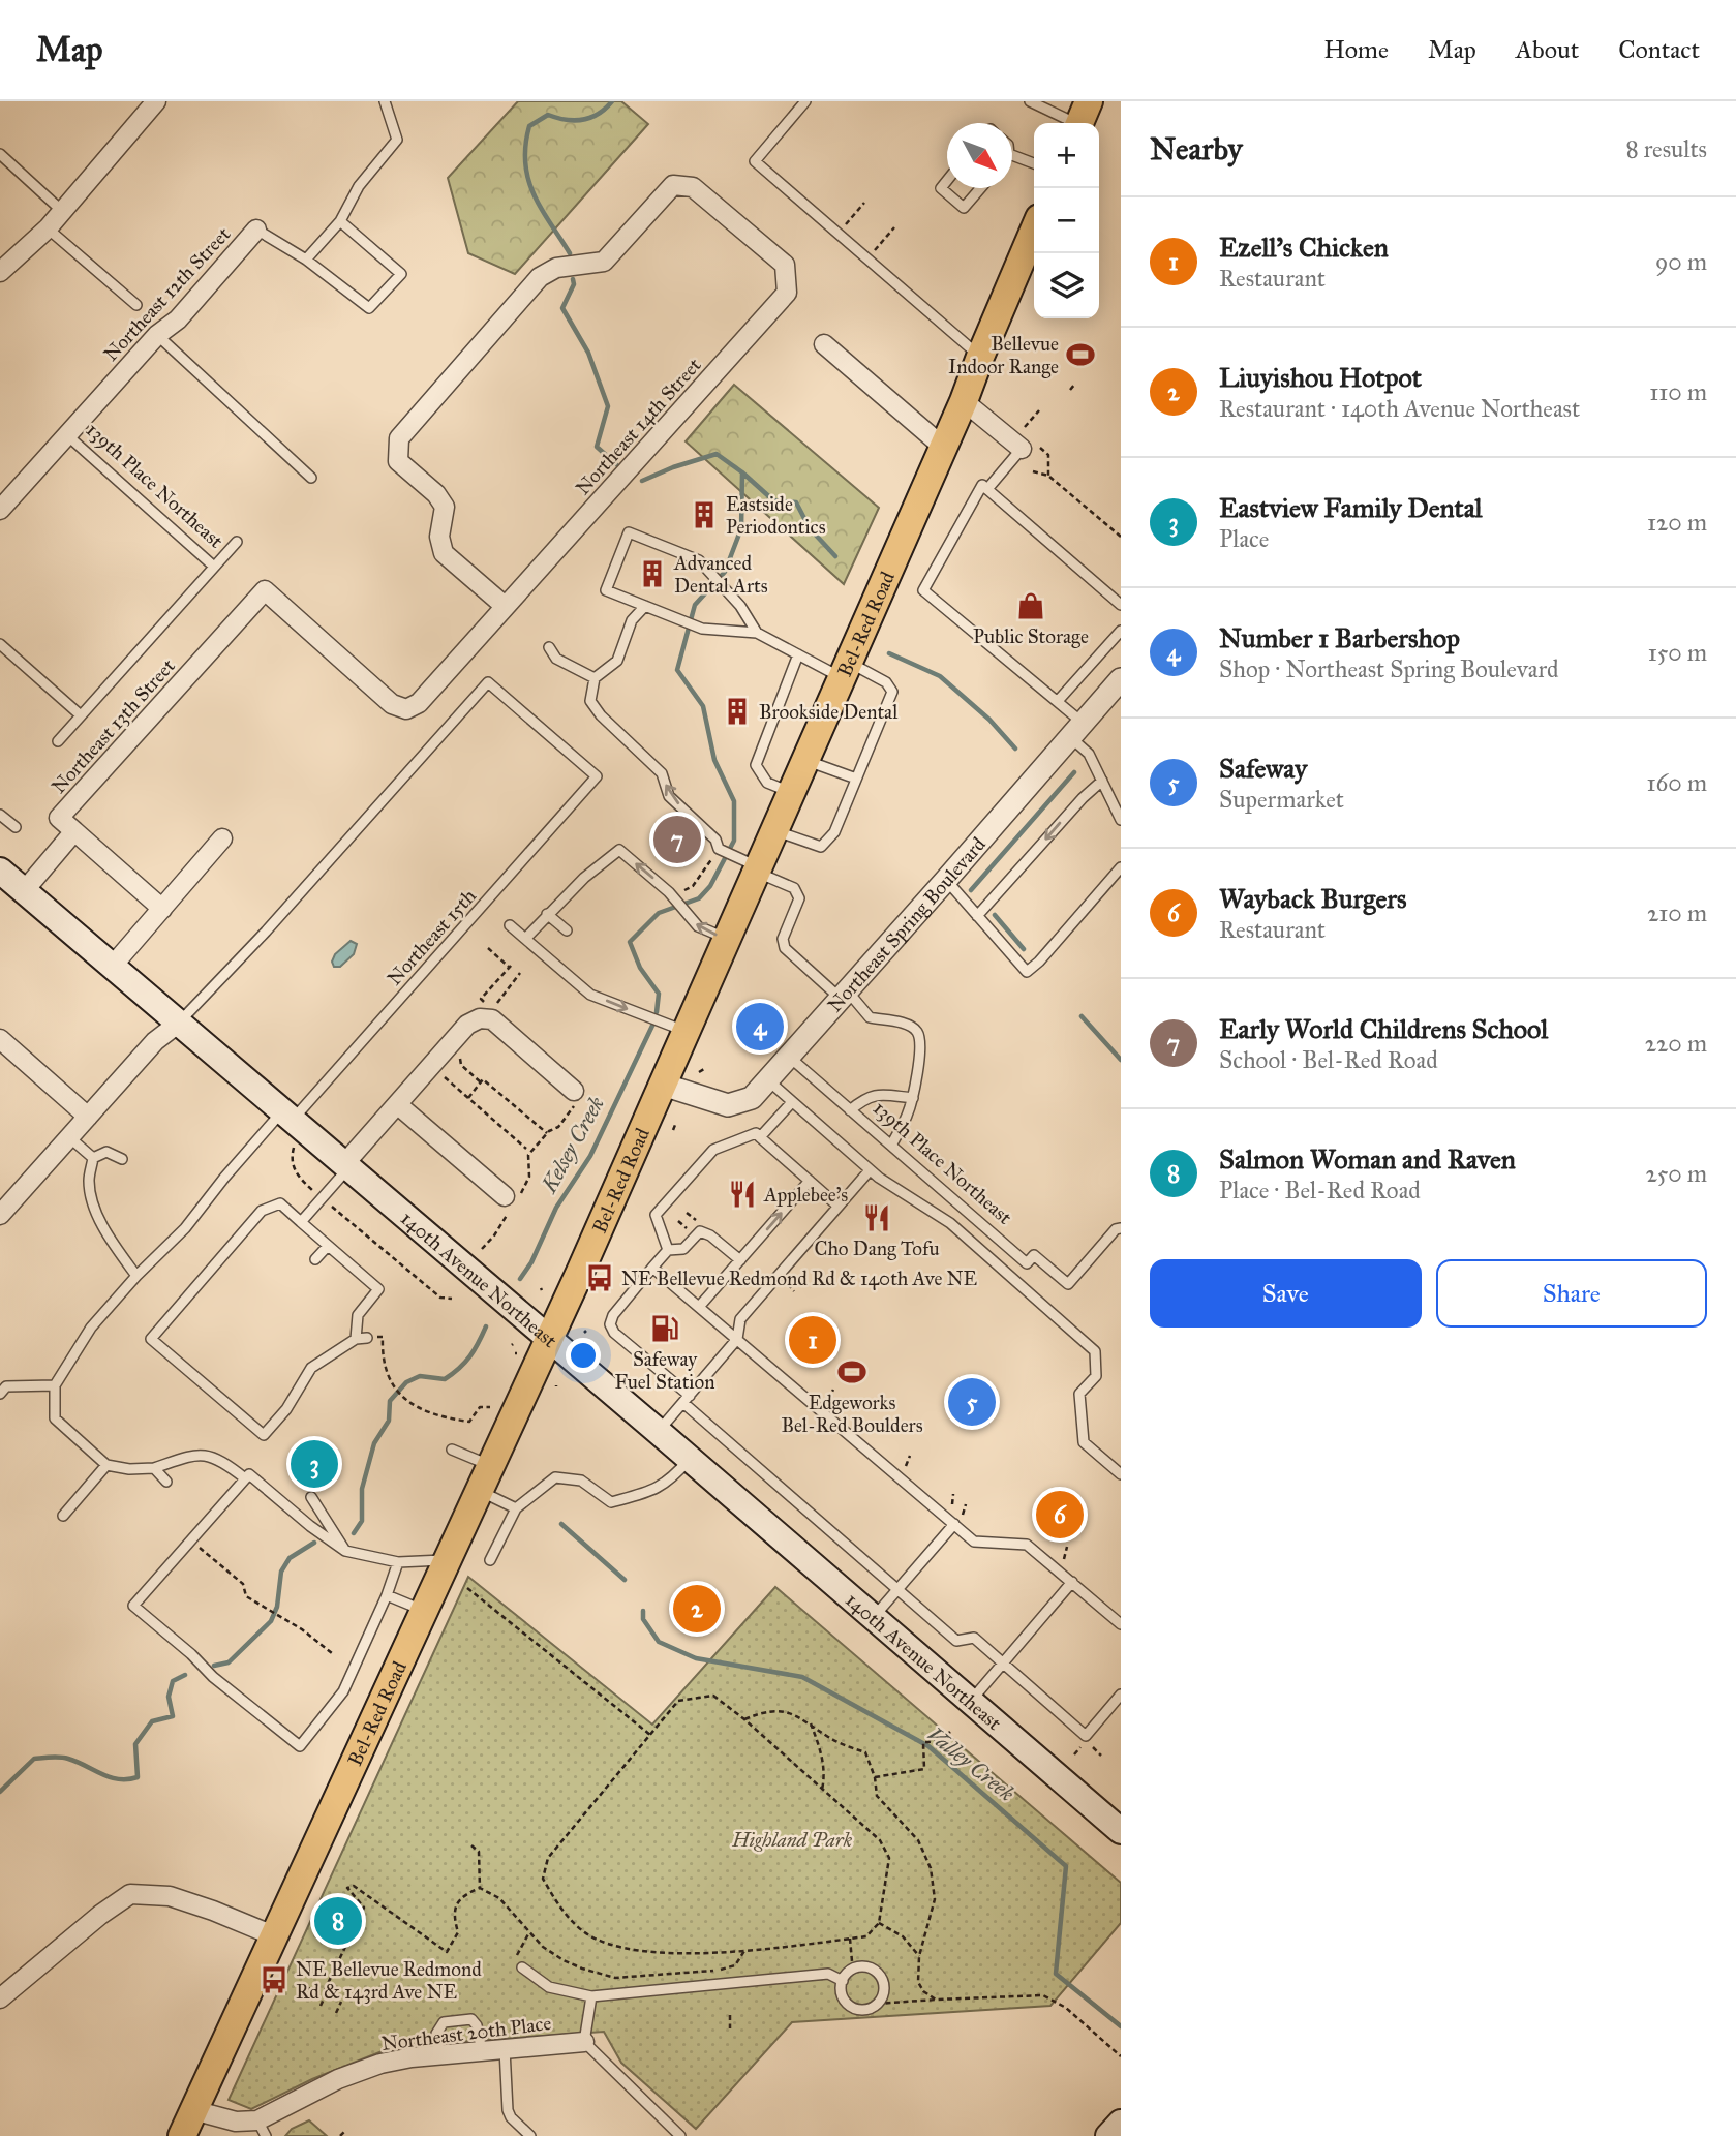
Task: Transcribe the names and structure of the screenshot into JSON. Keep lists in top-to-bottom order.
{
  "streets": {
    "main road": ["Bel-Red Road", "140th Avenue Northeast"],
    "street": [
      "Northeast 12th Street",
      "Northeast 14th Street",
      "Northeast 13th Street",
      "Northeast Spring Boulevard",
      "Northeast 20th Place"
    ],
    "lane": ["139th Place Northeast", "Northeast 15th"]
  },
  "crossings": [
    ["Northeast 12th Street", "139th Place Northeast"],
    ["Northeast 14th Street", "Northeast 13th Street"],
    ["139th Place Northeast", "Northeast Spring Boulevard"],
    ["Bel-Red Road", "Northeast Spring Boulevard"],
    ["Bel-Red Road", "140th Avenue Northeast"],
    ["Bel-Red Road", "Northeast 20th Place"],
    ["Northeast 15th", "140th Avenue Northeast"]
  ],
  "water": ["Kelsey Creek", "Valley Creek"],
  "parks": ["Highland Park"],
  "places": {
    "sports": ["Bellevue Indoor Range", "Edgeworks Bel-Red Boulders"],
    "building": ["Eastside Periodontics", "Advanced Dental Arts", "Brookside Dental"],
    "shop": ["Public Storage"],
    "restaurant": ["Applebee's", "Cho Dang Tofu"],
    "bus stop": ["NE Bellevue Redmond Rd & 140th Ave NE", "NE Bellevue Redmond Rd & 143rd Ave NE"],
    "fuel station": ["Safeway Fuel Station"]
  },
  "north": "bottom right",
  "page": {
    "header": "Map",
    "nav": [
      "Home",
      "Map",
      "About",
      "Contact"
    ],
    "heading": ["Nearby", "8 results"],
    "map_buttons": ["+", "−"],
    "list": [
      {
        "mark": "1",
        "name": "Ezell's Chicken",
        "note": "Restaurant",
        "value": "90 m"
      },
      {
        "mark": "2",
        "name": "Liuyishou Hotpot",
        "note": "Restaurant · 140th Avenue Northeast",
        "value": "110 m"
      },
      {
        "mark": "3",
        "name": "Eastview Family Dental",
        "note": "Place",
        "value": "120 m"
      },
      {
        "mark": "4",
        "name": "Number 1 Barbershop",
        "note": "Shop · Northeast Spring Boulevard",
        "value": "150 m"
      },
      {
        "mark": "5",
        "name": "Safeway",
        "note": "Supermarket",
        "value": "160 m"
      },
      {
        "mark": "6",
        "name": "Wayback Burgers",
        "note": "Restaurant",
        "value": "210 m"
      },
      {
        "mark": "7",
        "name": "Early World Childrens School",
        "note": "School · Bel-Red Road",
        "value": "220 m"
      },
      {
        "mark": "8",
        "name": "Salmon Woman and Raven",
        "note": "Place · Bel-Red Road",
        "value": "250 m"
      }
    ],
    "pins": [
      "7",
      "4",
      "1",
      "5",
      "3",
      "6",
      "2",
      "8"
    ],
    "buttons": ["Save", "Share"]
  }
}
